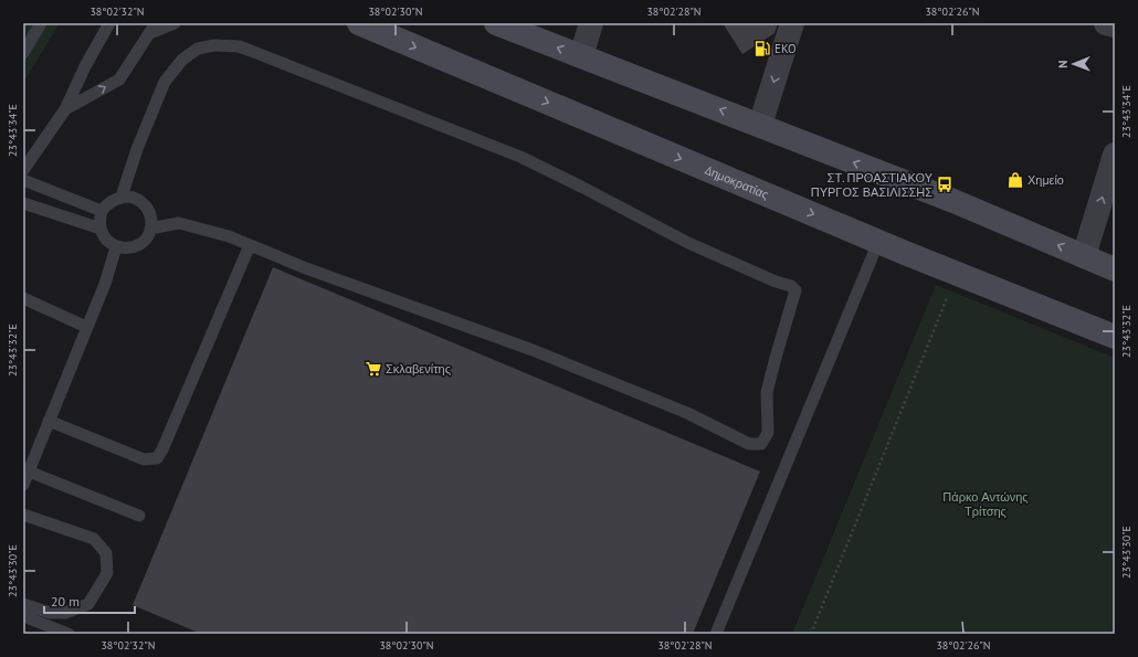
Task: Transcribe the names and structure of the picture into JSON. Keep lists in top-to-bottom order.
{
  "streets": {
    "main road": ["Δημοκρατίας"]
  },
  "parks": ["Πάρκο Αντώνης Τρίτσης"],
  "places": {
    "fuel station": ["EKO"],
    "shop": ["Χημείο"],
    "bus stop": ["ΣΤ. ΠΡΟΑΣΤΙΑΚΟΥ ΠΥΡΓΟΣ ΒΑΣΙΛΙΣΣΗΣ"],
    "supermarket": ["Σκλαβενίτης"]
  },
  "scale_bar": "20 m",
  "north": "left",
  "coordinates": [
    "38°02'32\"N",
    "38°02'30\"N",
    "38°02'28\"N",
    "38°02'26\"N",
    "23°43'34\"E",
    "23°43'32\"E",
    "23°43'30\"E"
  ]
}
